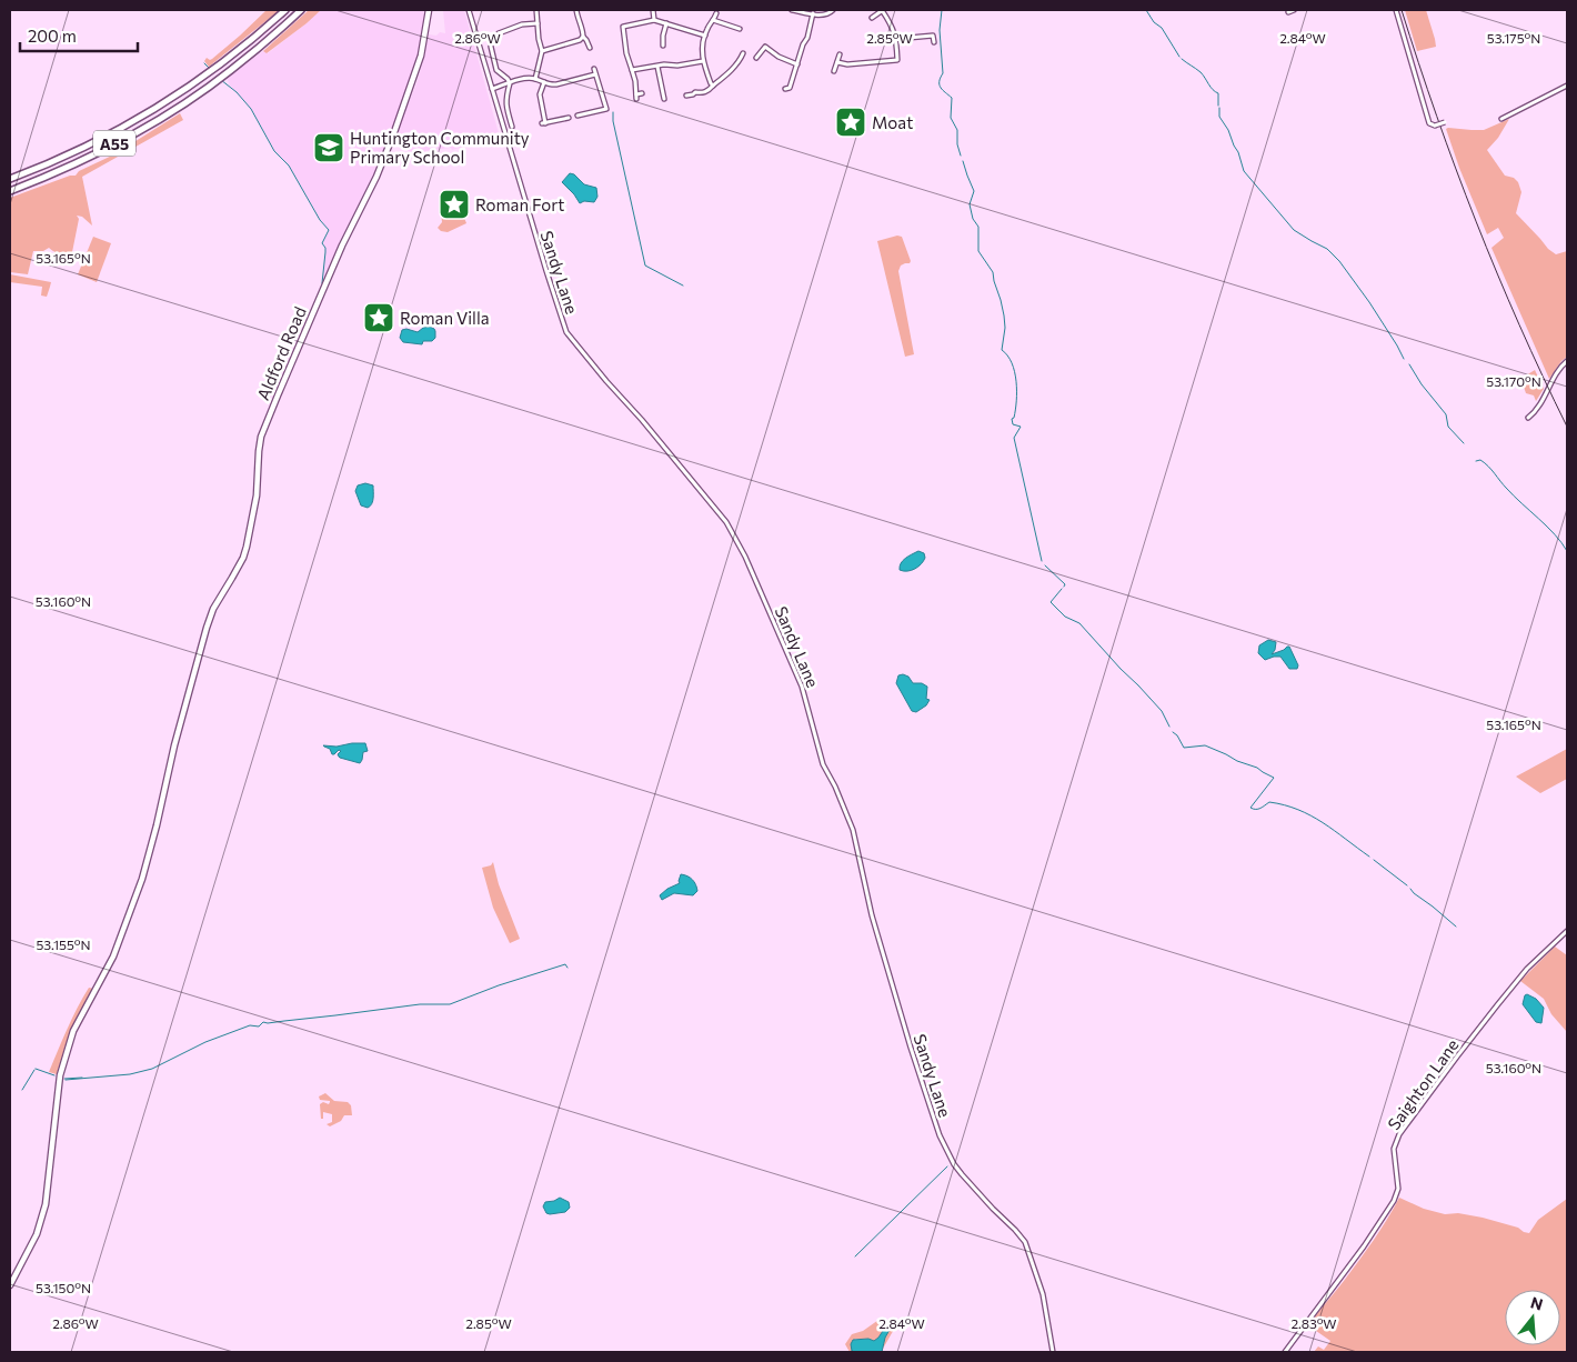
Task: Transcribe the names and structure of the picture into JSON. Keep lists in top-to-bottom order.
{
  "streets": {
    "highway": ["A55"],
    "main road": ["Aldford Road"],
    "street": ["Sandy Lane", "Saighton Lane"]
  },
  "places": {
    "place": ["Moat", "Roman Fort", "Roman Villa"],
    "school or university": ["Huntington Community Primary School"]
  },
  "scale_bar": "200 m",
  "north": "top",
  "coordinates": [
    "2.86°W",
    "2.85°W",
    "2.84°W",
    "53.175°N",
    "53.165°N",
    "53.170°N",
    "53.160°N",
    "53.155°N",
    "53.150°N",
    "2.83°W"
  ]
}
